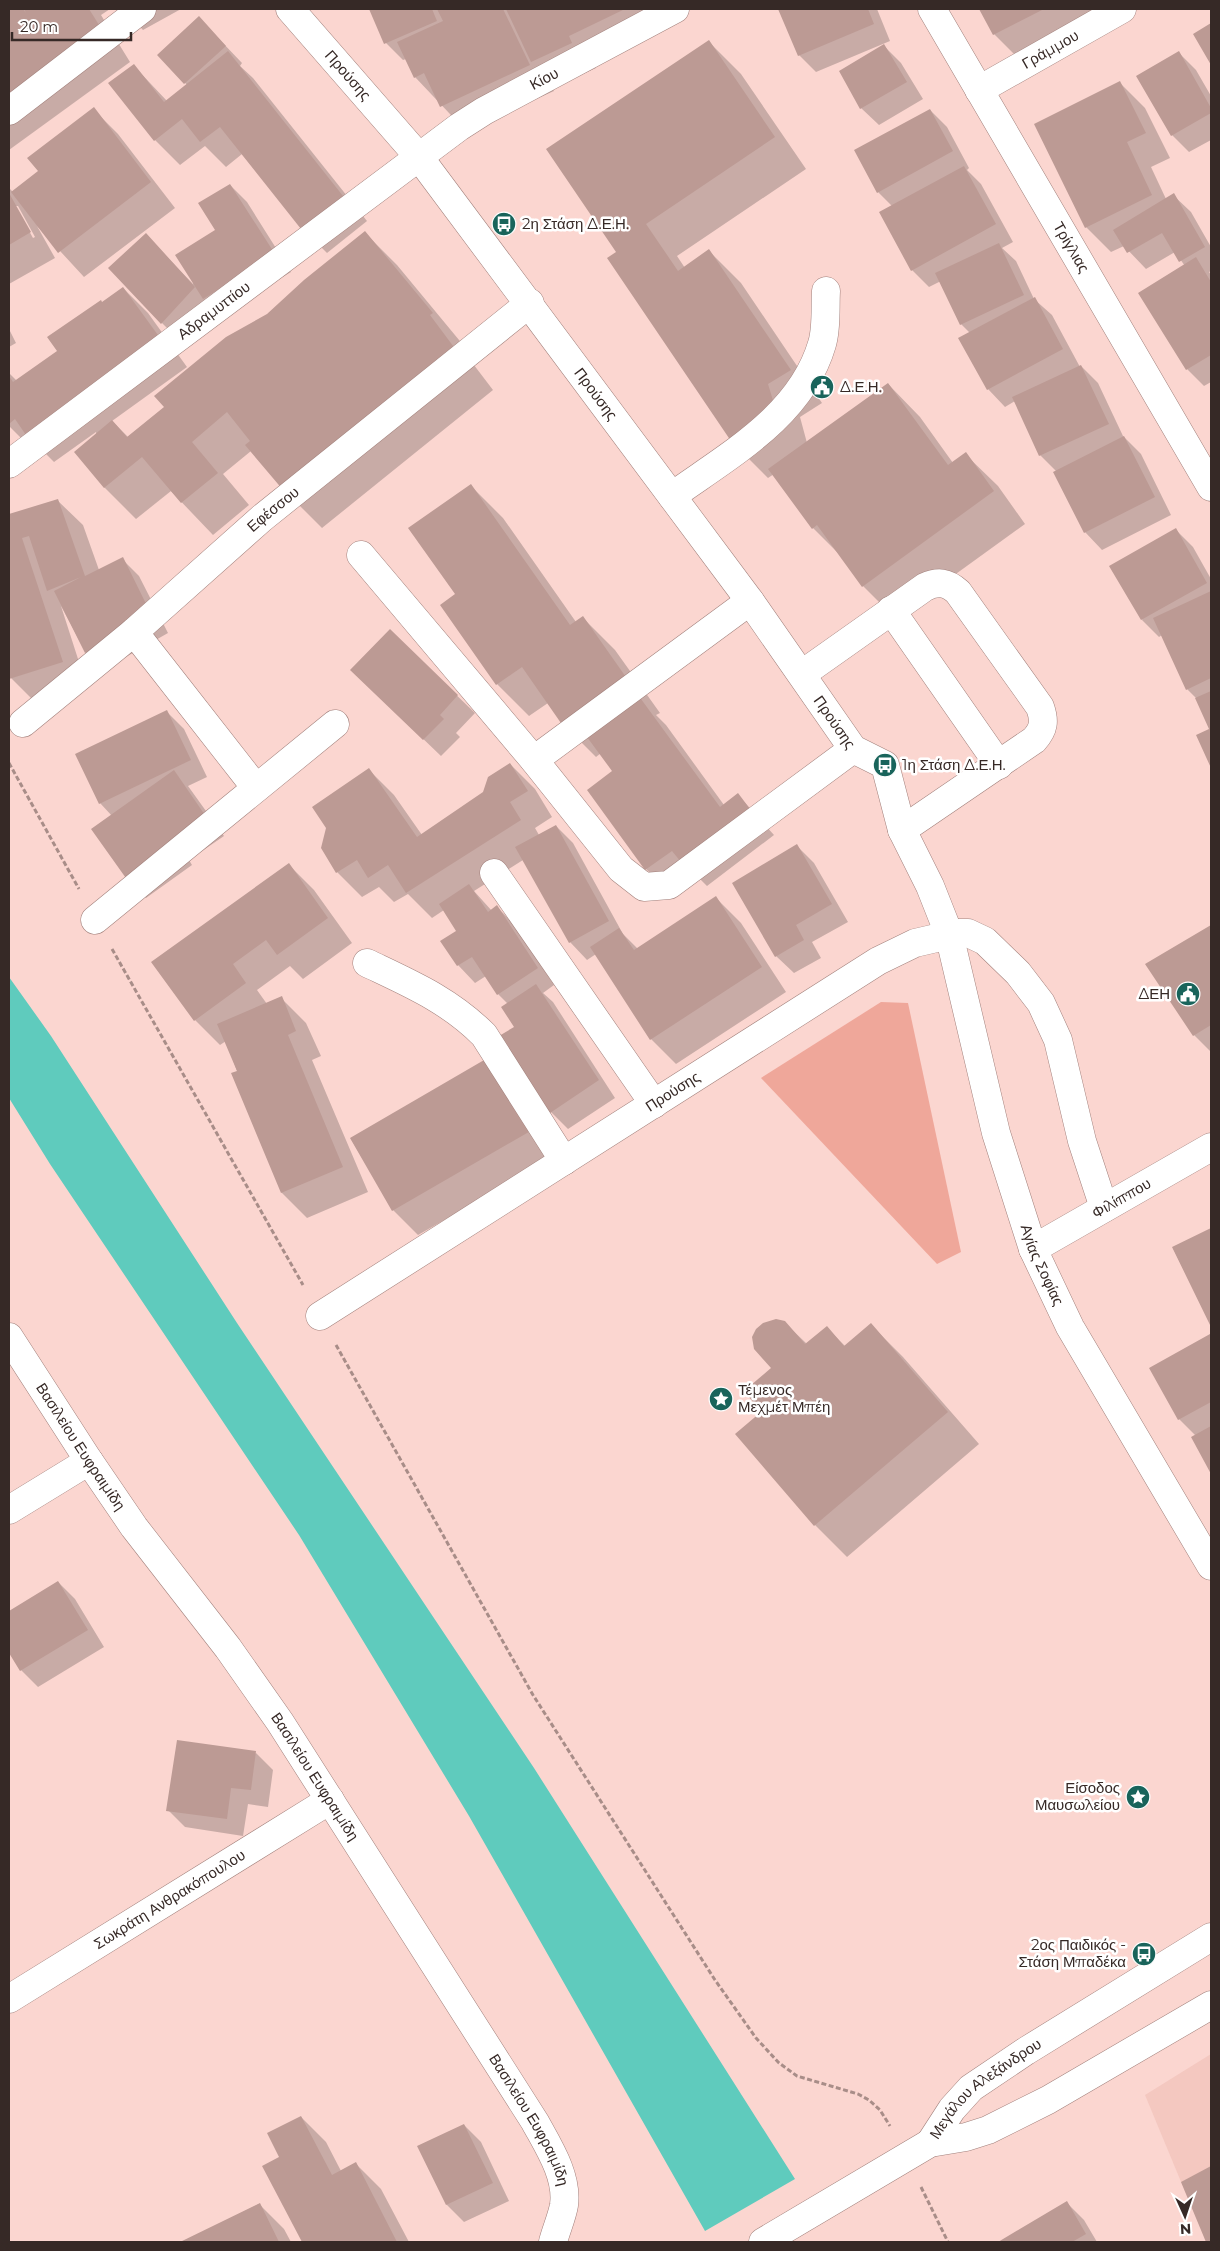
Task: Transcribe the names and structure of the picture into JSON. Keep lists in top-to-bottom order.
{
  "streets": {
    "street": [
      "Γράμμου",
      "Προύσης",
      "Κίου",
      "Τρίγλιας",
      "Αδραμυττίου",
      "Εφέσσου",
      "Φιλίππου",
      "Αγίας Σοφίας",
      "Βασιλείου Ευφραιμίδη",
      "Σωκράτη Ανθρακόπουλου",
      "Μεγάλου Αλεξάνδρου"
    ]
  },
  "crossings": [
    ["Γράμμου", "Τρίγλιας"],
    ["Προύσης", "Κίου"],
    ["Προύσης", "Αδραμυττίου"],
    ["Προύσης", "Εφέσσου"],
    ["Προύσης", "Αγίας Σοφίας"],
    ["Κίου", "Αδραμυττίου"],
    ["Φιλίππου", "Αγίας Σοφίας"],
    ["Βασιλείου Ευφραιμίδη", "Σωκράτη Ανθρακόπουλου"]
  ],
  "places": {
    "bus stop": ["2η Στάση Δ.Ε.Η.", "1η Στάση Δ.Ε.Η.", "2ος Παιδικός - Στάση Μπαδέκα"],
    "public building": ["Δ.Ε.Η.", "ΔΕΗ"],
    "place": ["Τέμενος Μεχμέτ Μπέη", "Είσοδος Μαυσωλείου"]
  },
  "scale_bar": "20 m",
  "north": "bottom"
}
